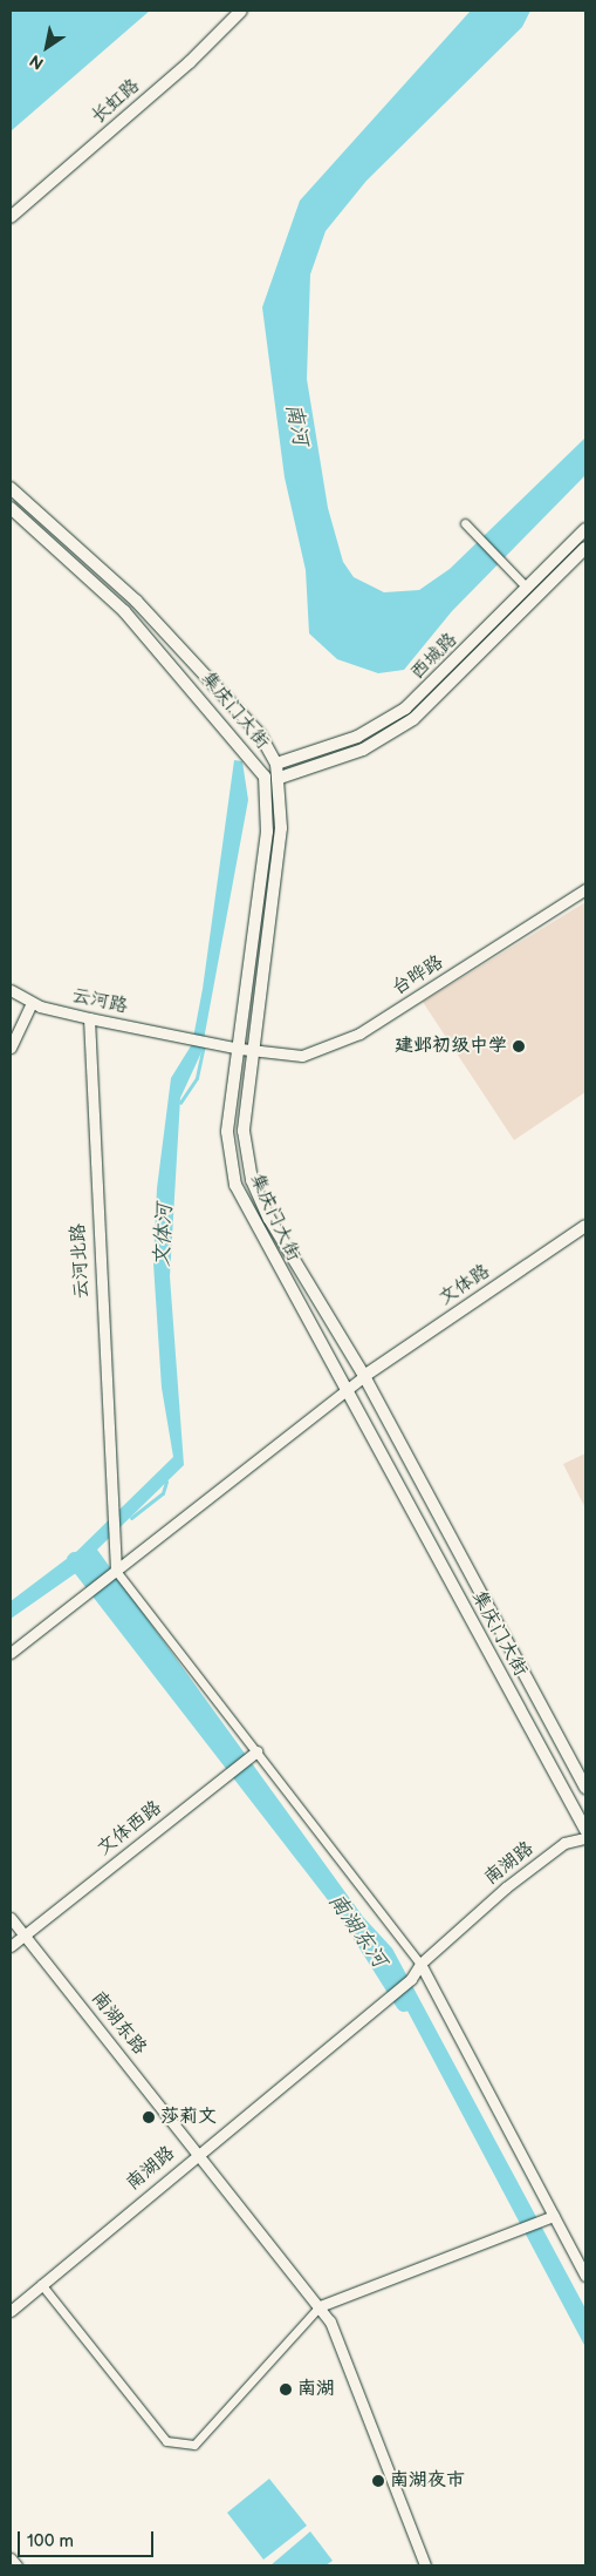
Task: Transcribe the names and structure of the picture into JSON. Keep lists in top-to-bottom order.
{
  "streets": {
    "main road": [
      "长虹路",
      "西城路",
      "集庆门大街",
      "文体路"
    ],
    "street": [
      "台晔路",
      "云河路",
      "云河北路",
      "文体西路",
      "南湖路",
      "南湖东路"
    ]
  },
  "crossings": [
    ["西城路", "集庆门大街"],
    ["集庆门大街", "台晔路"],
    ["集庆门大街", "文体路"],
    ["台晔路", "云河路"],
    ["云河路", "云河北路"],
    ["文体西路", "南湖东路"],
    ["南湖路", "南湖东路"]
  ],
  "water": ["南河", "文体河", "南湖东河"],
  "places": [
    "建邺初级中学",
    "莎莉文",
    "南湖",
    "南湖夜市"
  ],
  "scale_bar": "100 m",
  "north": "bottom left"
}
